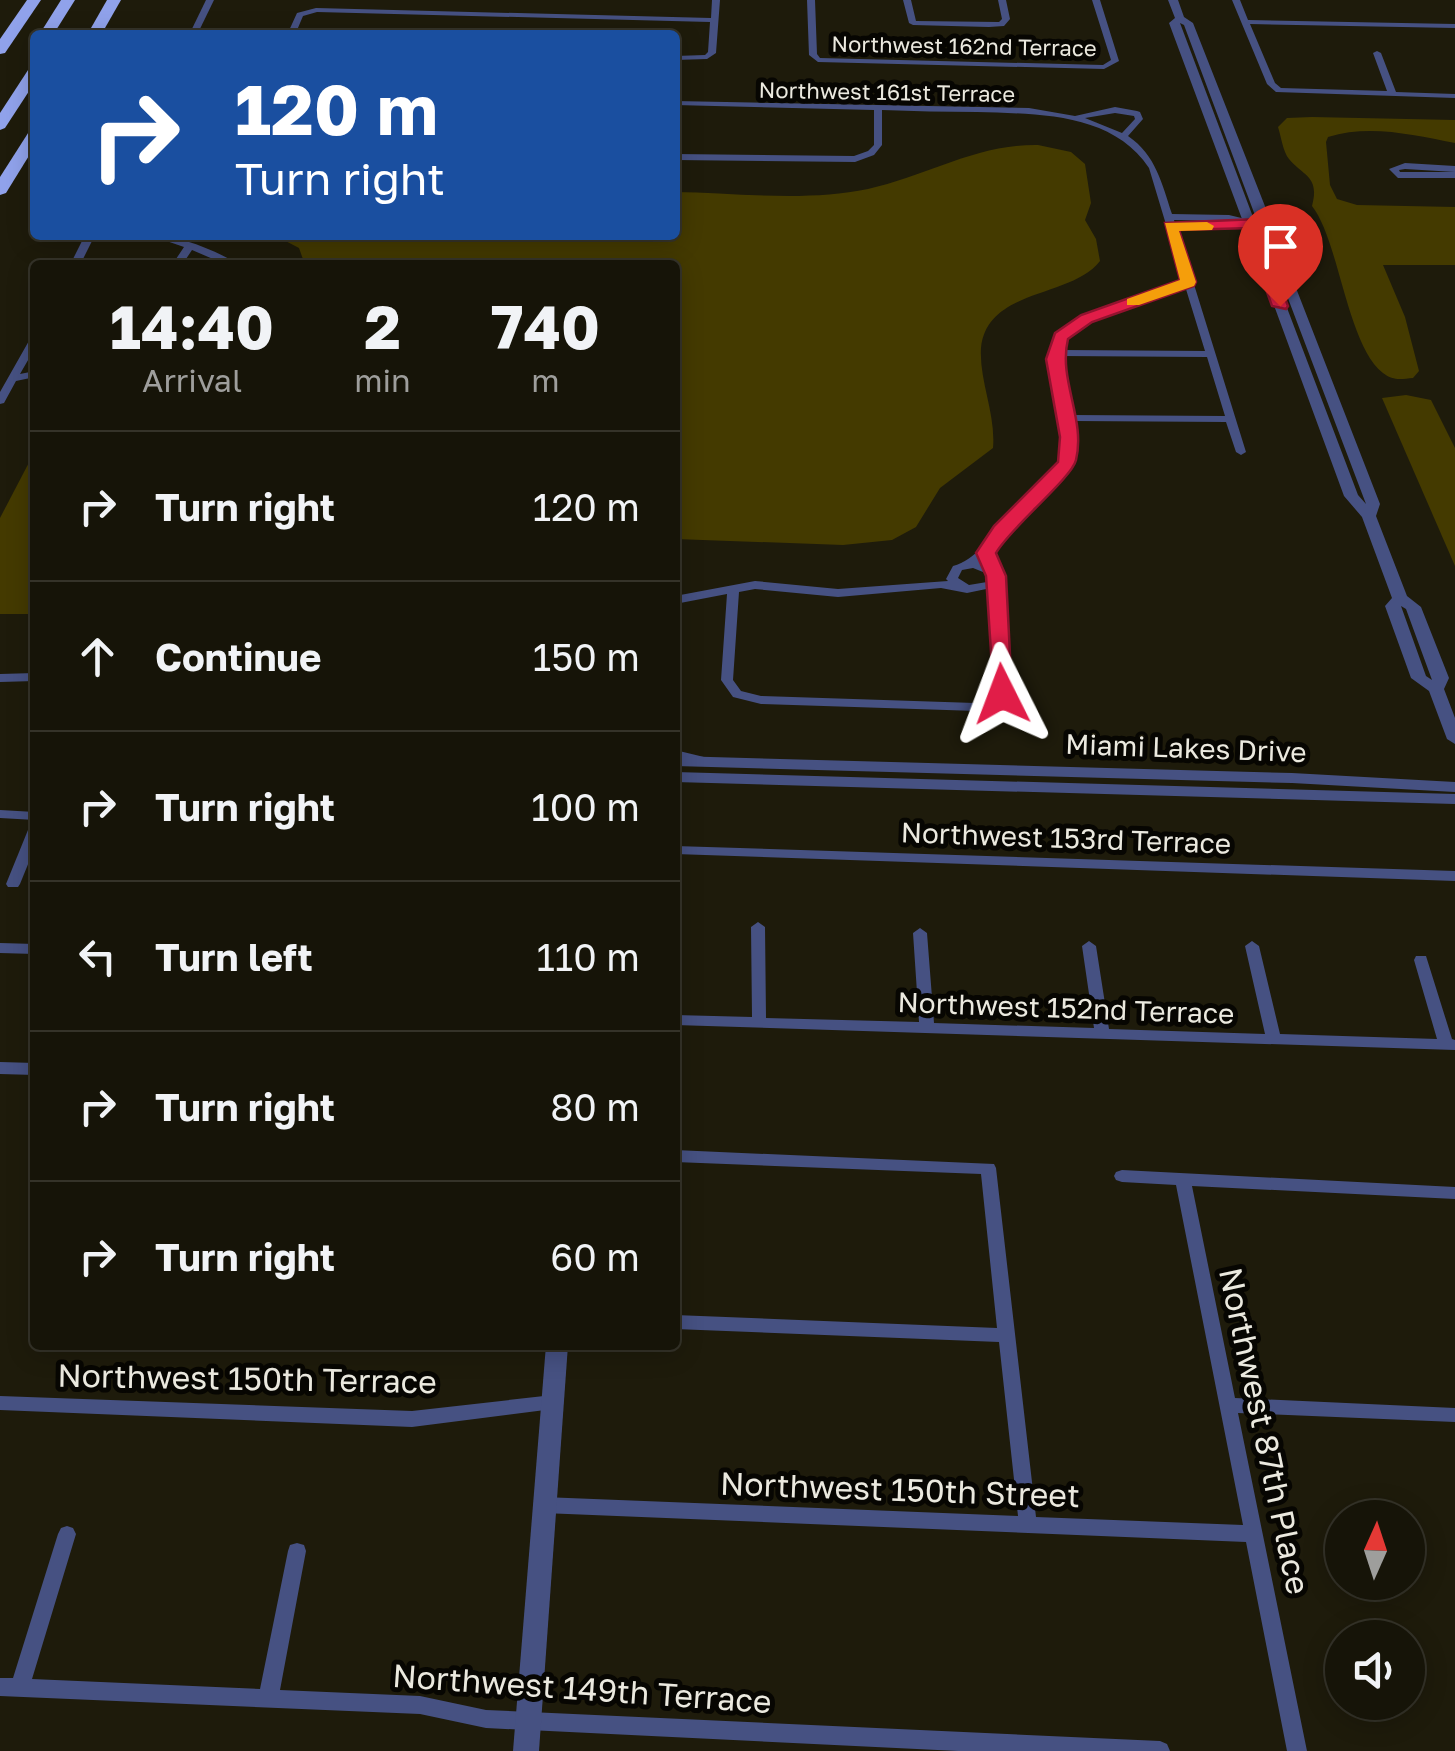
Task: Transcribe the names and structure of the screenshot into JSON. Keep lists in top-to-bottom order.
{
  "streets": {
    "street": [
      "Northwest 162nd Terrace",
      "Northwest 161st Terrace",
      "Miami Lakes Drive",
      "Northwest 153rd Terrace",
      "Northwest 152nd Terrace",
      "Northwest 150th Terrace",
      "Northwest 87th Place",
      "Northwest 150th Street",
      "Northwest 149th Terrace"
    ]
  },
  "crossings": [
    ["Northwest 87th Place", "Northwest 150th Street"]
  ],
  "north": "top",
  "page": {
    "turn": ["120 m", "Turn right"],
    "eta": [
      "14:40",
      "Arrival",
      "2",
      "min",
      "740",
      "m"
    ],
    "list": [
      {
        "name": "Turn right",
        "value": "120 m"
      },
      {
        "name": "Continue",
        "value": "150 m"
      },
      {
        "name": "Turn right",
        "value": "100 m"
      },
      {
        "name": "Turn left",
        "value": "110 m"
      },
      {
        "name": "Turn right",
        "value": "80 m"
      },
      {
        "name": "Turn right",
        "value": "60 m"
      }
    ]
  }
}
